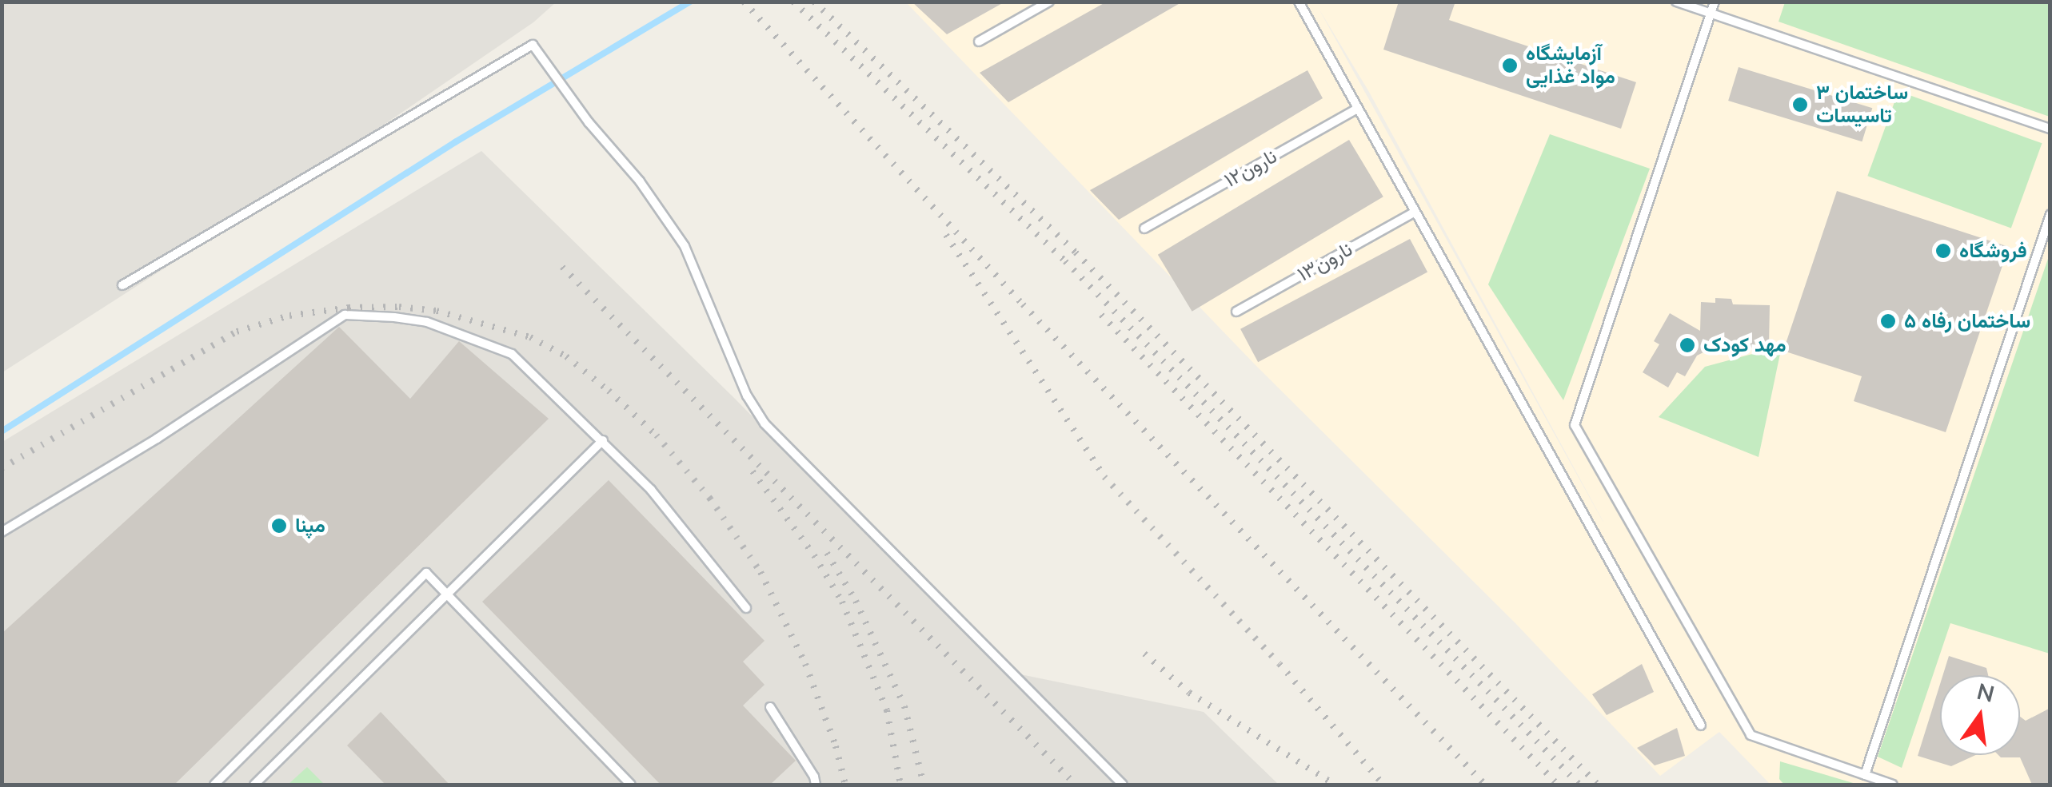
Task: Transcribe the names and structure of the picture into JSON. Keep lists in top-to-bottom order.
{
  "streets": {
    "lane": ["نارون۱۲", "نارون۱۳"]
  },
  "places": [
    "آزمایشگاه مواد غذایی",
    "۳ ساختمان تاسیسات",
    "فروشگاه",
    "۵ ساختمان رفاه",
    "مهد کودک",
    "مپنا"
  ],
  "north": "top"
}
